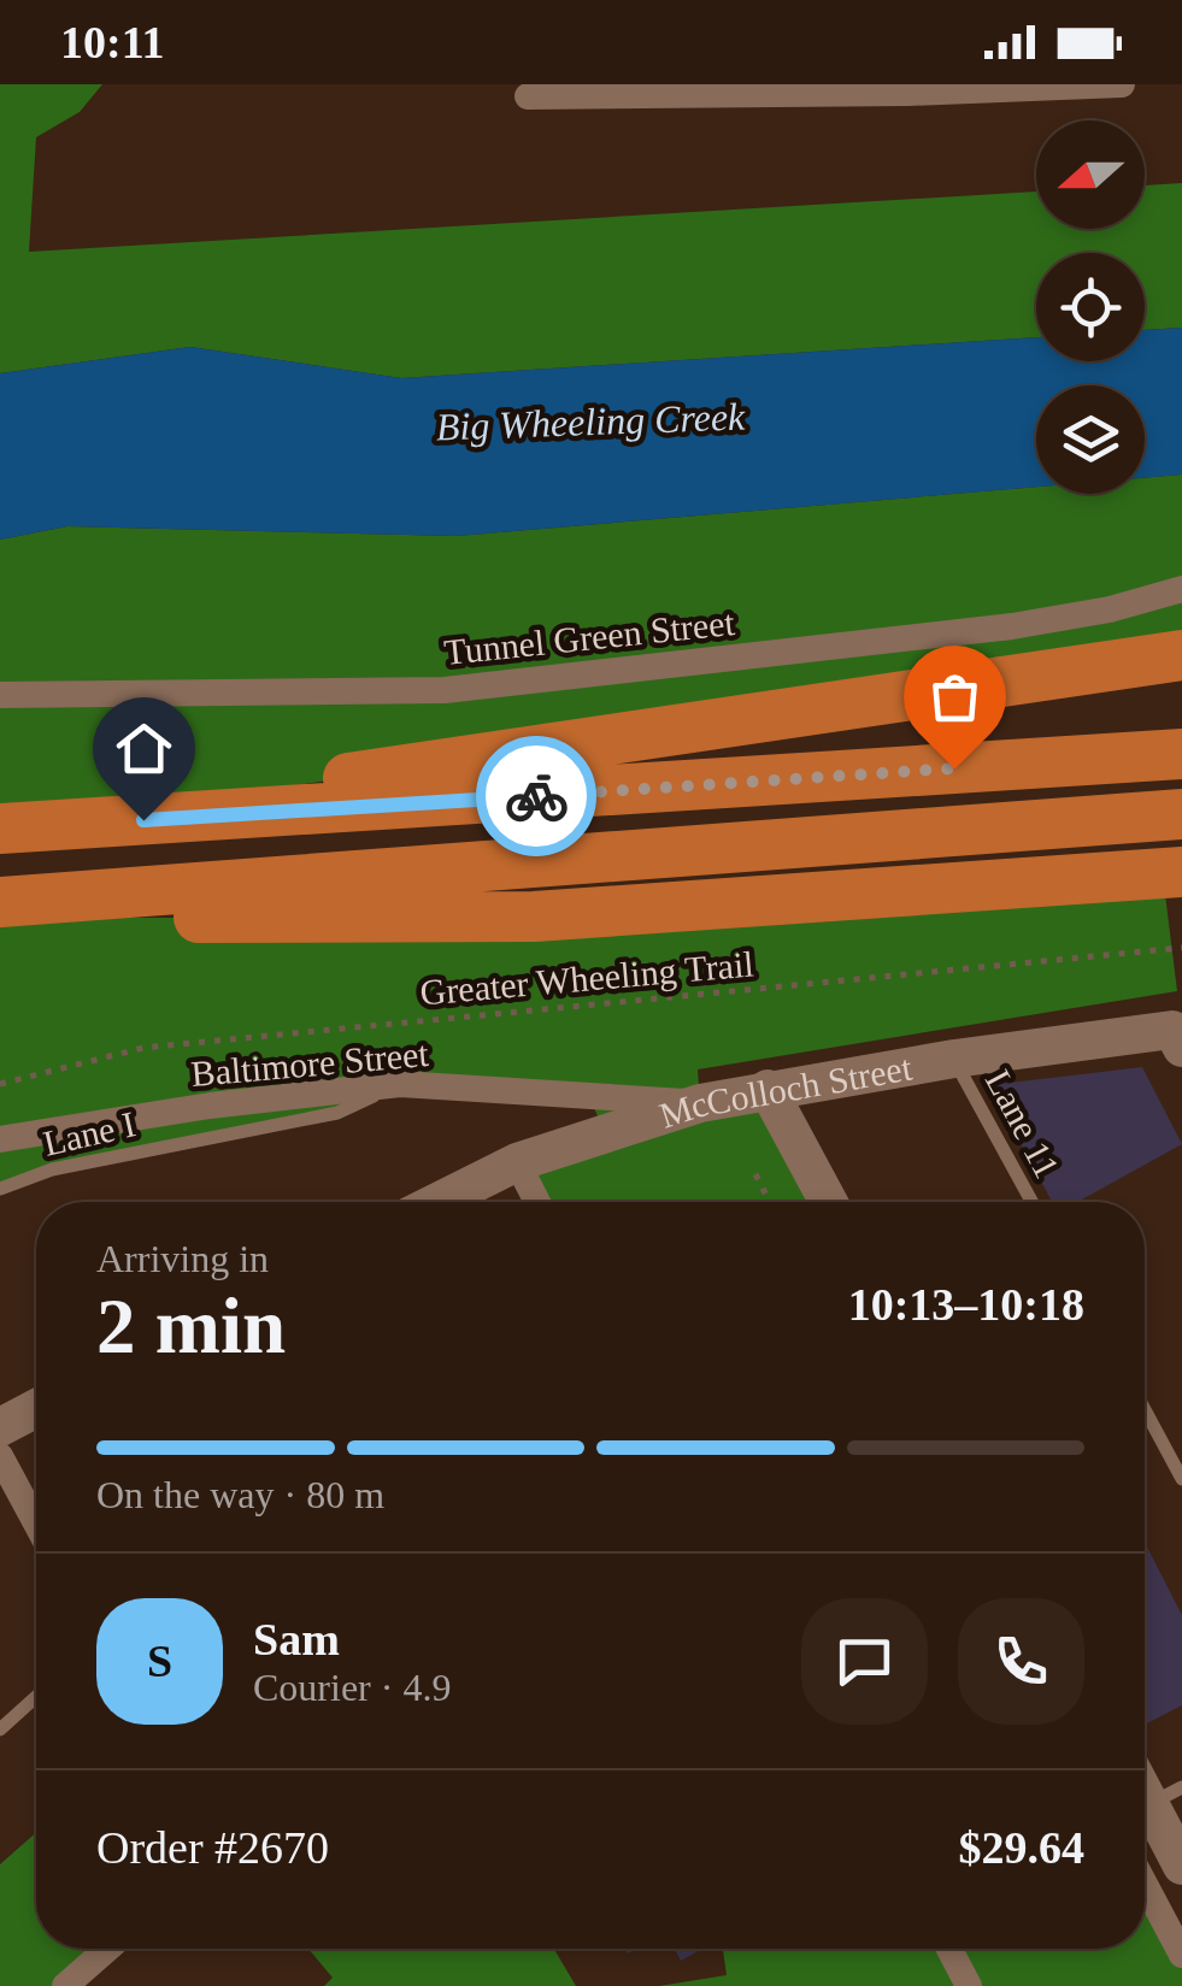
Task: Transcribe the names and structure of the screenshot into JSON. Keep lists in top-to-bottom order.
{
  "streets": {
    "street": ["Tunnel Green Street", "Baltimore Street", "McColloch Street"],
    "lane": ["Lane 11", "Lane I"],
    "path": ["Greater Wheeling Trail"]
  },
  "crossings": [
    ["Baltimore Street", "McColloch Street"],
    ["Baltimore Street", "Lane I"],
    ["McColloch Street", "Lane 11"]
  ],
  "water": ["Big Wheeling Creek"],
  "north": "left",
  "page": {
    "status": "10:11",
    "heading": ["2 min", "Arriving in", "10:13–10:18"],
    "panel": [
      "Sam",
      "Courier · 4.9",
      "Order #2670",
      "$29.64"
    ],
    "bar": "On the way · 80 m",
    "round": "S"
  }
}
